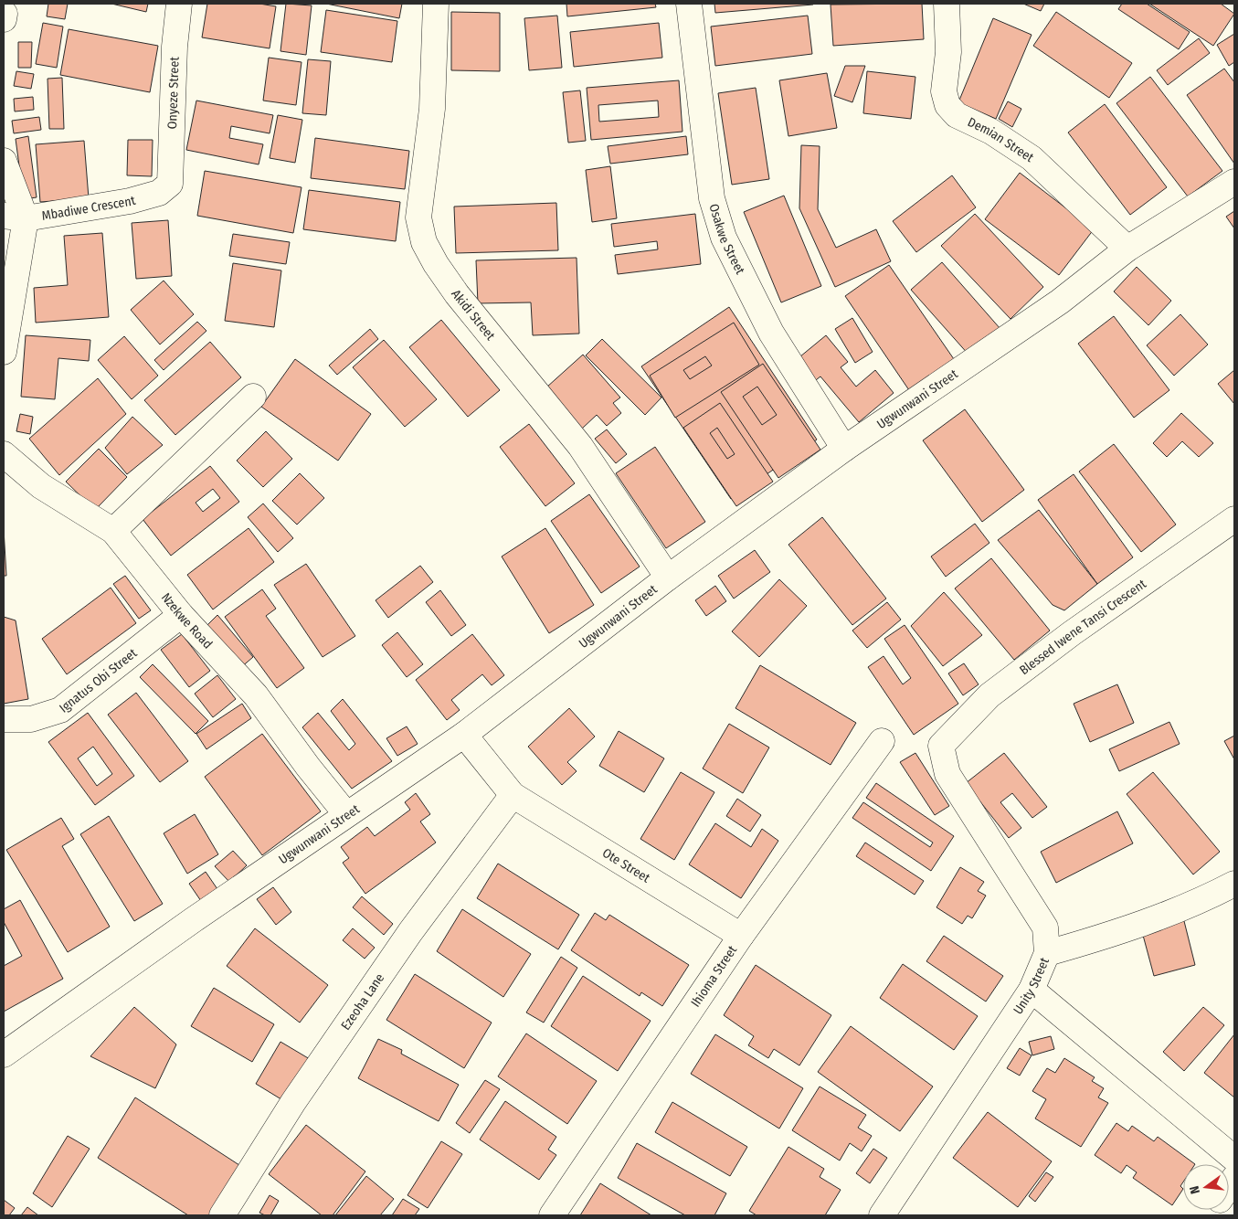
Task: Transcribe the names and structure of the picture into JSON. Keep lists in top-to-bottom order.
{
  "streets": {
    "street": [
      "Onyeze Street",
      "Demian Street",
      "Mbadiwe Crescent",
      "Osakwe Street",
      "Akidi Street",
      "Ugwunwani Street",
      "Nzekwe Road",
      "Blessed Iwene Tansi Crescent",
      "Ignatus Obi Street",
      "Ote Street",
      "Ihioma Street",
      "Unity Street",
      "Ezeoha Lane"
    ]
  },
  "crossings": [
    ["Onyeze Street", "Mbadiwe Crescent"],
    ["Demian Street", "Ugwunwani Street"],
    ["Osakwe Street", "Ugwunwani Street"],
    ["Akidi Street", "Ugwunwani Street"],
    ["Ugwunwani Street", "Nzekwe Road"],
    ["Ugwunwani Street", "Ote Street"],
    ["Nzekwe Road", "Ignatus Obi Street"],
    ["Blessed Iwene Tansi Crescent", "Unity Street"],
    ["Ote Street", "Ihioma Street"],
    ["Ote Street", "Ezeoha Lane"]
  ],
  "north": "left"
}
